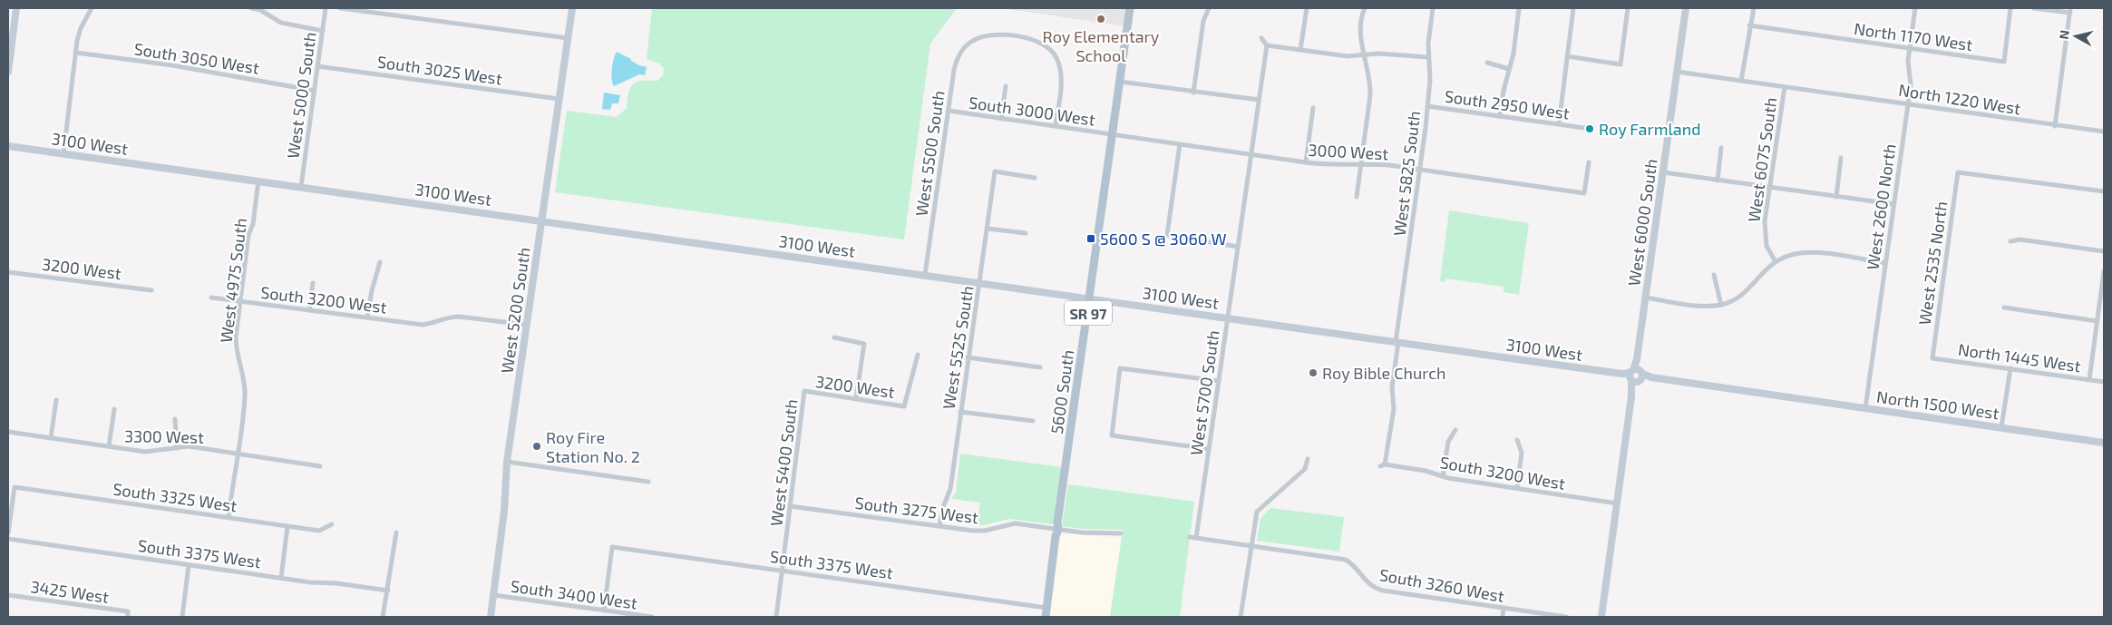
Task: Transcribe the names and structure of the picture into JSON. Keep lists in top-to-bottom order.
{
  "streets": {
    "main road": ["SR 97", "5600 South"],
    "street": [
      "North 1170 West",
      "South 3050 West",
      "South 3025 West",
      "West 5000 South",
      "North 1220 West",
      "South 2950 West",
      "South 3000 West",
      "3100 West",
      "3000 West",
      "West 5500 South",
      "West 6075 South",
      "West 5825 South",
      "West 2600 North",
      "West 6000 South",
      "West 2535 North",
      "3200 West",
      "West 4975 South",
      "South 3200 West",
      "West 5200 South",
      "West 5525 South",
      "North 1445 West",
      "West 5700 South",
      "North 1500 West",
      "3300 West",
      "West 5400 South",
      "South 3325 West",
      "South 3275 West",
      "South 3375 West",
      "South 3260 West",
      "3425 West",
      "South 3400 West"
    ]
  },
  "crossings": [
    ["North 1170 West", "West 2600 North"],
    ["South 3050 West", "West 5000 South"],
    ["South 3025 West", "West 5000 South"],
    ["South 3025 West", "West 5200 South"],
    ["West 5000 South", "3100 West"],
    ["North 1220 West", "West 6075 South"],
    ["North 1220 West", "West 2600 North"],
    ["North 1220 West", "West 6000 South"],
    ["South 2950 West", "West 5825 South"],
    ["South 3000 West", "3000 West"],
    ["South 3000 West", "West 5500 South"],
    ["South 3000 West", "5600 South"],
    ["3100 West", "West 5500 South"],
    ["3100 West", "West 5825 South"],
    ["3100 West", "West 6000 South"],
    ["3100 West", "West 4975 South"],
    ["3100 West", "West 5200 South"],
    ["3100 West", "West 5525 South"],
    ["3100 West", "5600 South"],
    ["3100 West", "West 5700 South"],
    ["3100 West", "North 1500 West"],
    ["3000 West", "West 5825 South"],
    ["3000 West", "5600 South"],
    ["3000 West", "West 5700 South"],
    ["West 5825 South", "South 3200 West"],
    ["West 2600 North", "North 1500 West"],
    ["West 6000 South", "South 3200 West"],
    ["West 2535 North", "North 1445 West"],
    ["3200 West", "West 5400 South"],
    ["West 4975 South", "South 3200 West"],
    ["West 4975 South", "3300 West"],
    ["West 4975 South", "South 3325 West"],
    ["South 3200 West", "West 5200 South"],
    ["West 5200 South", "South 3400 West"],
    ["West 5525 South", "South 3275 West"],
    ["5600 South", "South 3275 West"],
    ["5600 South", "South 3375 West"],
    ["West 5700 South", "South 3260 West"],
    ["West 5400 South", "South 3275 West"],
    ["West 5400 South", "South 3375 West"],
    ["South 3375 West", "South 3400 West"]
  ],
  "places": {
    "other": [
      "Roy Elementary School",
      "Roy Farmland",
      "Roy Bible Church",
      "Roy Fire Station No. 2"
    ],
    "transit": ["5600 S @ 3060 W"]
  },
  "north": "left"
}
